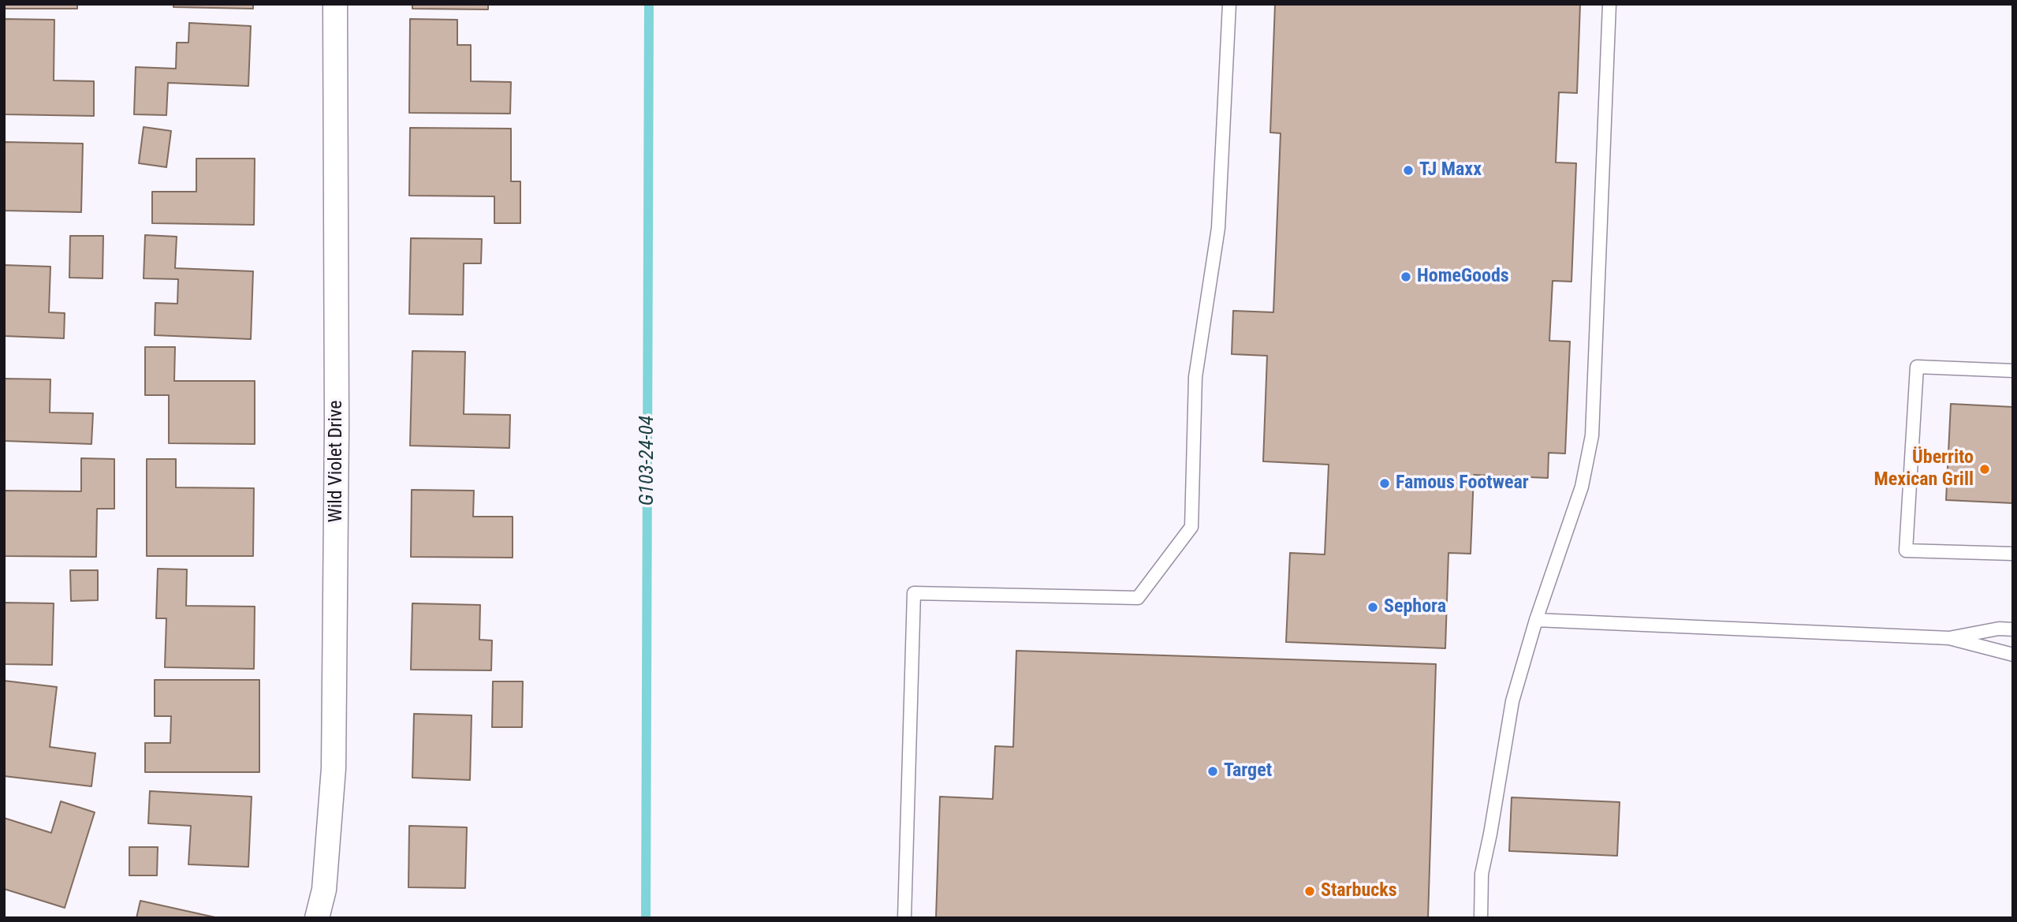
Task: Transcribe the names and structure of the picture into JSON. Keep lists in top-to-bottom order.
{
  "streets": {
    "street": ["Wild Violet Drive"]
  },
  "water": ["G103-24-04"],
  "places": [
    "TJ Maxx",
    "HomeGoods",
    "Überrito Mexican Grill",
    "Famous Footwear",
    "Sephora",
    "Target",
    "Starbucks"
  ]
}
